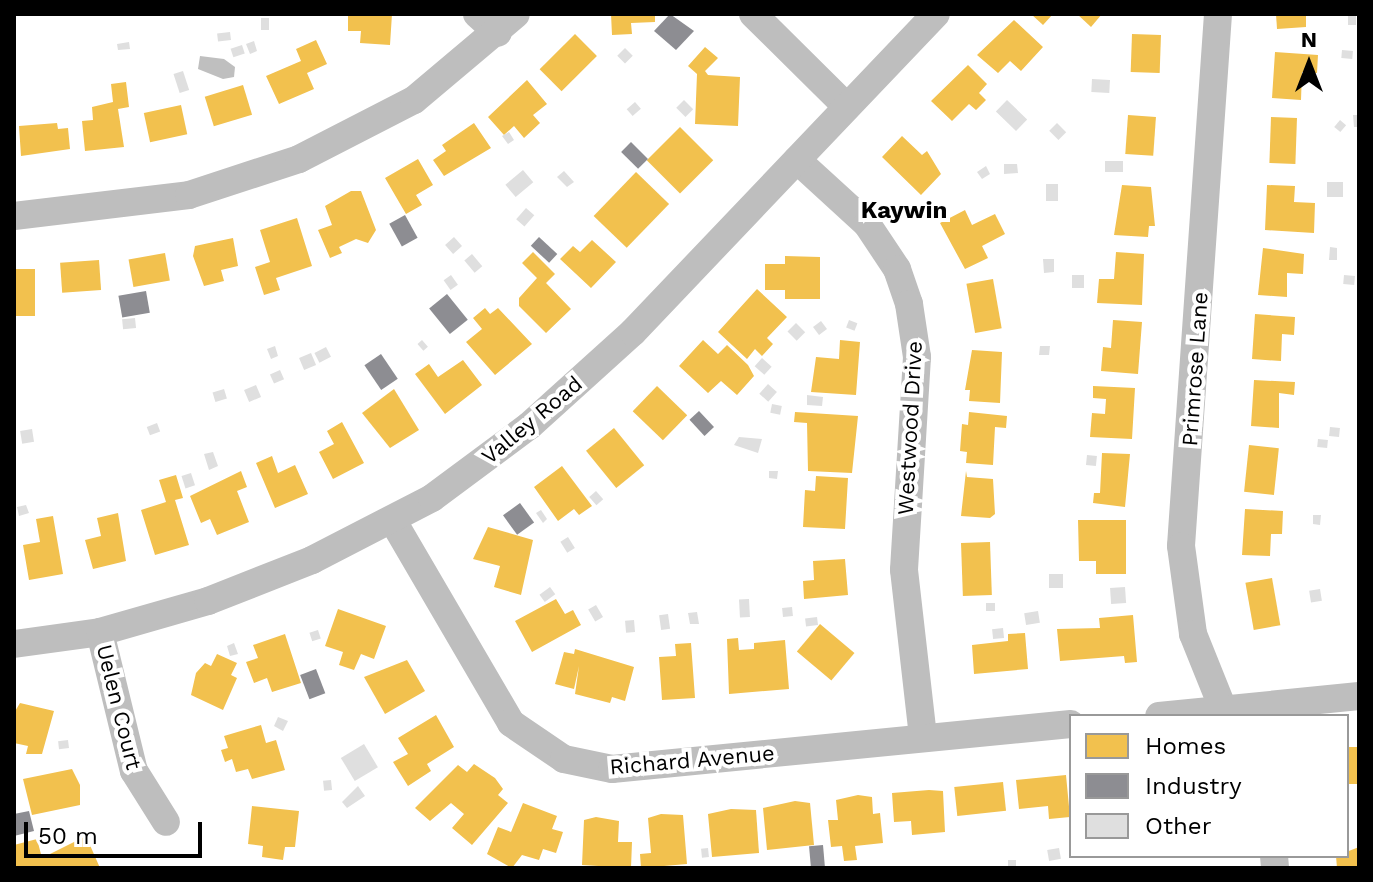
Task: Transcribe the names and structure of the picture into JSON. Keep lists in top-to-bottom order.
{
  "streets": {
    "street": [
      "Primrose Lane",
      "Valley Road",
      "Westwood Drive",
      "Uelen Court",
      "Richard Avenue"
    ]
  },
  "crossings": [
    ["Valley Road", "Westwood Drive"],
    ["Valley Road", "Uelen Court"],
    ["Valley Road", "Richard Avenue"],
    ["Westwood Drive", "Richard Avenue"]
  ],
  "districts": ["Kaywin"],
  "legend": ["Homes", "Industry", "Other"],
  "scale_bar": "50 m",
  "north": "top"
}
